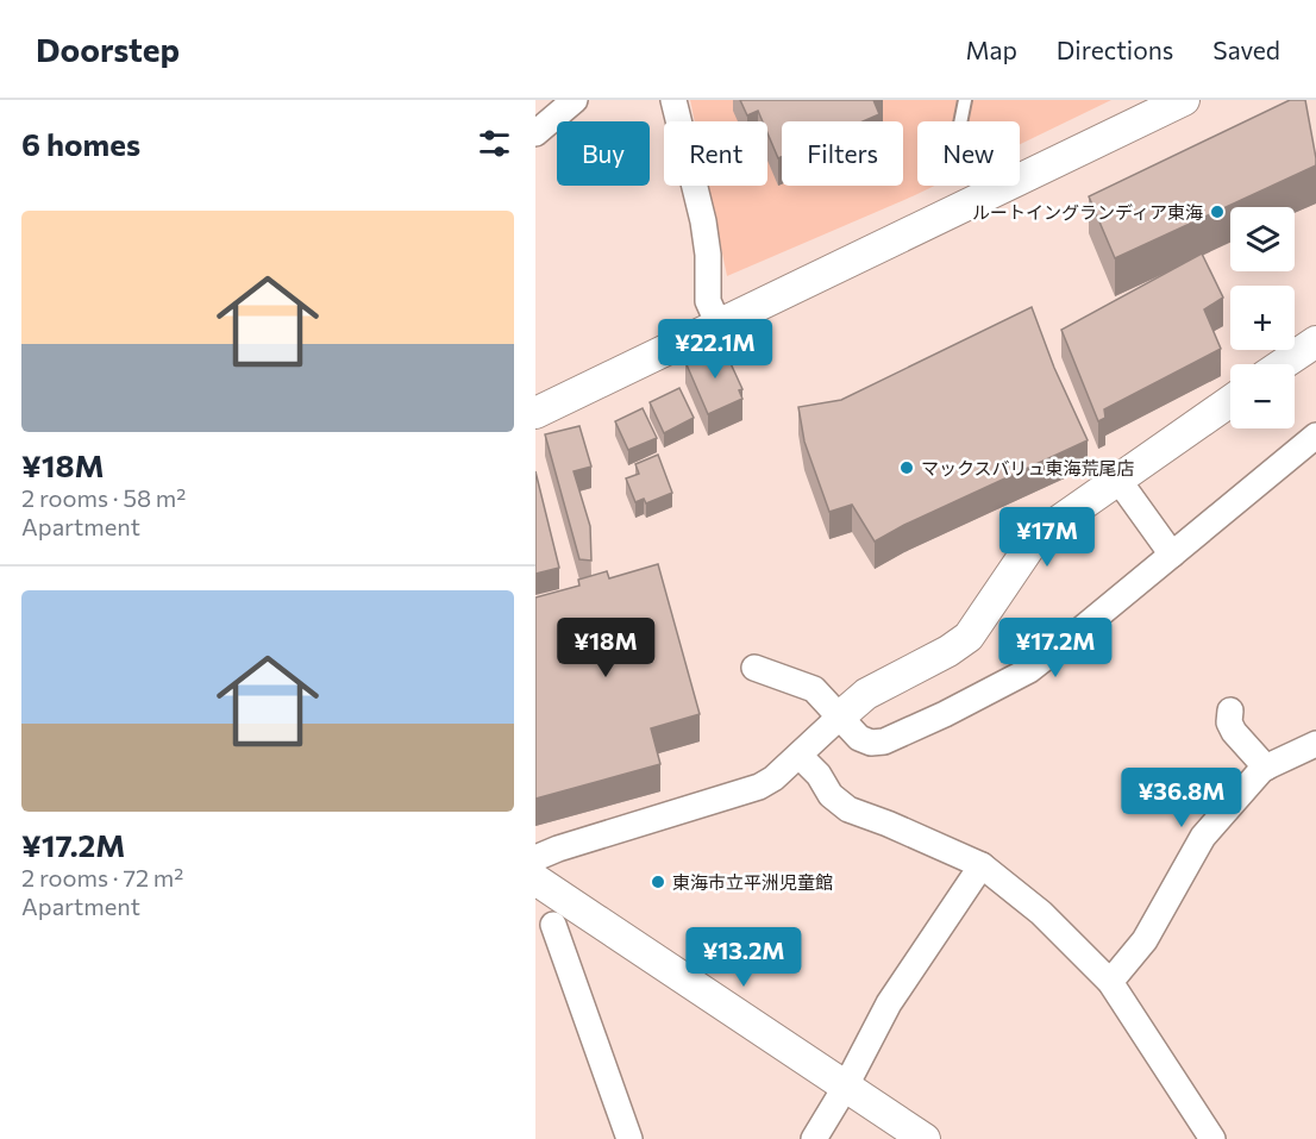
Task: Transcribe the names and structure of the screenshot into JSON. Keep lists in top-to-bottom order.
{
  "places": ["ルートイングランディア東海", "マックスバリュ東海荒尾店", "東海市立平洲児童館"],
  "page": {
    "header": "Doorstep",
    "nav": ["Map", "Directions", "Saved"],
    "heading": "6 homes",
    "chip": [
      "Buy",
      "Rent",
      "Filters",
      "New"
    ],
    "list": [
      {
        "name": "¥18M",
        "note": "2 rooms · 58 m² · Apartment"
      },
      {
        "name": "¥17.2M",
        "note": "2 rooms · 72 m² · Apartment"
      }
    ],
    "map_buttons": ["+", "−"],
    "price": [
      "¥22.1M",
      "¥17M",
      "¥18M",
      "¥17.2M",
      "¥36.8M",
      "¥13.2M"
    ]
  }
}
